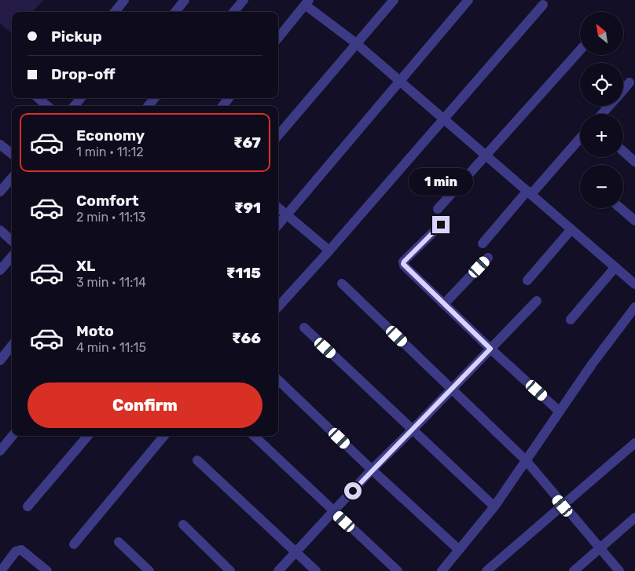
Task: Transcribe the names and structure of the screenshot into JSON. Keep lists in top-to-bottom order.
{
  "north": "top left",
  "page": {
    "map_buttons": ["+", "−"],
    "banner": ["Pickup", "Drop-off"],
    "list": [
      {
        "name": "Economy",
        "note": "1 min · 11:12",
        "value": "₹67"
      },
      {
        "name": "Comfort",
        "note": "2 min · 11:13",
        "value": "₹91"
      },
      {
        "name": "XL",
        "note": "3 min · 11:14",
        "value": "₹115"
      },
      {
        "name": "Moto",
        "note": "4 min · 11:15",
        "value": "₹66"
      }
    ],
    "bubble": "1 min",
    "buttons": "Confirm"
  }
}
